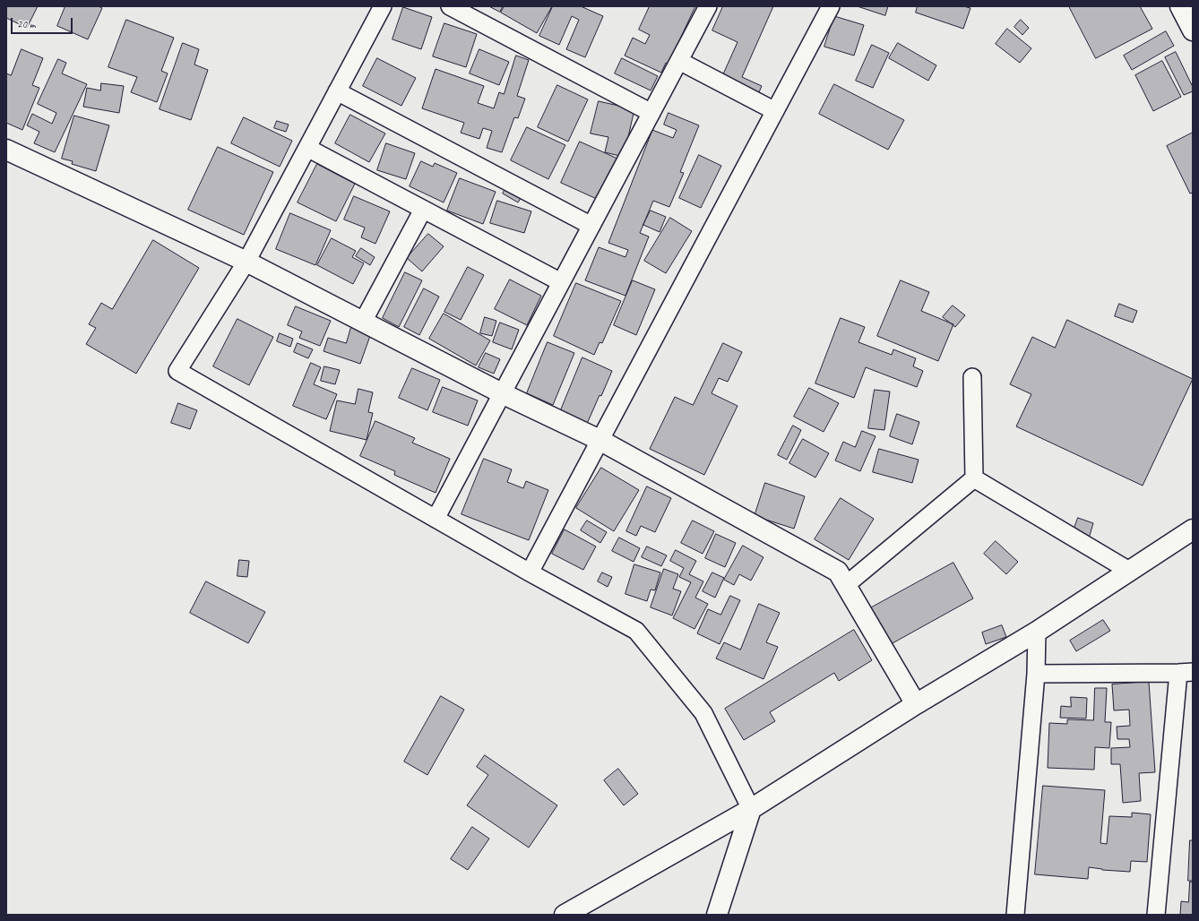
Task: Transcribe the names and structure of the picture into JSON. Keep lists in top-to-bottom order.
{
  "scale_bar": "20 m"
}
